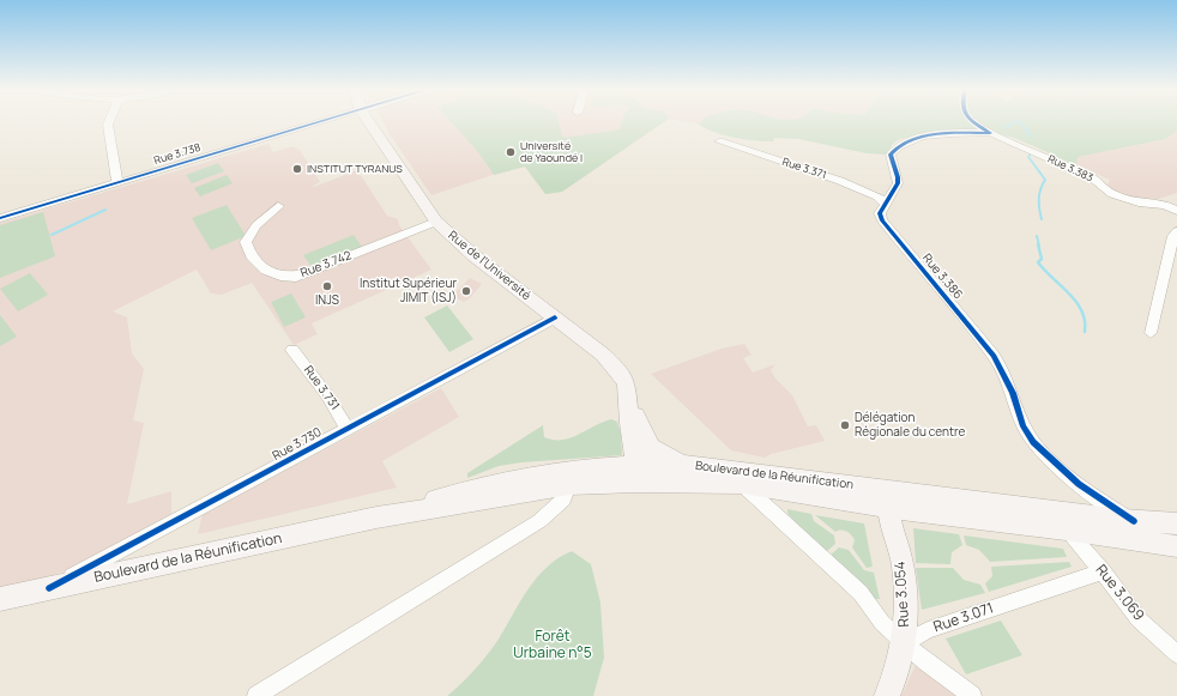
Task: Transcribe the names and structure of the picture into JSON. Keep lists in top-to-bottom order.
{
  "streets": {
    "main road": ["Rue de l'Université", "Boulevard de la Réunification", "Rue 3.054"],
    "street": [
      "Rue 3.738",
      "Rue 3.371",
      "Rue 3.383",
      "Rue 3.742",
      "Rue 3.386",
      "Rue 3.731",
      "Rue 3.730",
      "Rue 3.069",
      "Rue 3.071"
    ]
  },
  "crossings": [
    ["Rue 3.371", "Rue 3.386"],
    ["Rue 3.742", "Rue de l'Université"],
    ["Rue de l'Université", "Rue 3.730"],
    ["Rue de l'Université", "Boulevard de la Réunification"],
    ["Rue 3.386", "Boulevard de la Réunification"],
    ["Rue 3.731", "Rue 3.730"],
    ["Rue 3.730", "Boulevard de la Réunification"],
    ["Boulevard de la Réunification", "Rue 3.069"],
    ["Boulevard de la Réunification", "Rue 3.054"],
    ["Rue 3.069", "Rue 3.071"],
    ["Rue 3.054", "Rue 3.071"]
  ],
  "parks": ["Forêt Urbaine n°5"],
  "places": [
    "Université de Yaoundé I",
    "INSTITUT TYRANUS",
    "INJS",
    "Institut Supérieur JIMIT (ISJ)",
    "Délégation Régionale du centre"
  ]
}
